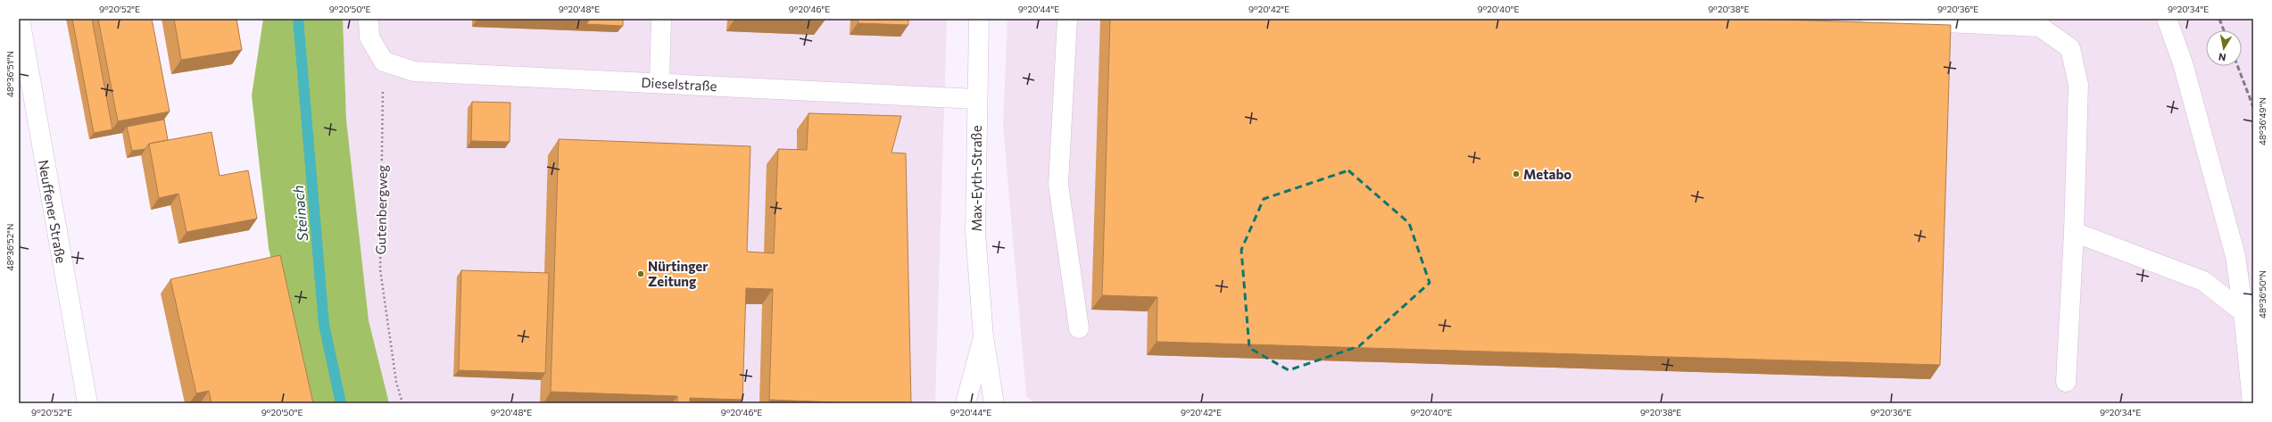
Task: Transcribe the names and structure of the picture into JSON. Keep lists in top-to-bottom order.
{
  "streets": {
    "street": ["Dieselstraße", "Max-Eyth-Straße", "Neuffener Straße"],
    "path": ["Gutenbergweg"]
  },
  "crossings": [
    ["Dieselstraße", "Max-Eyth-Straße"],
    ["Dieselstraße", "Gutenbergweg"]
  ],
  "water": ["Steinach"],
  "places": ["Metabo", "Nürtinger Zeitung"],
  "north": "bottom",
  "coordinates": [
    "9°20'52\"E",
    "9°20'50\"E",
    "9°20'48\"E",
    "9°20'46\"E",
    "9°20'44\"E",
    "9°20'42\"E",
    "9°20'40\"E",
    "9°20'38\"E",
    "9°20'36\"E",
    "9°20'34\"E",
    "48°36'51\"N",
    "48°36'49\"N",
    "48°36'52\"N",
    "48°36'50\"N"
  ]
}
